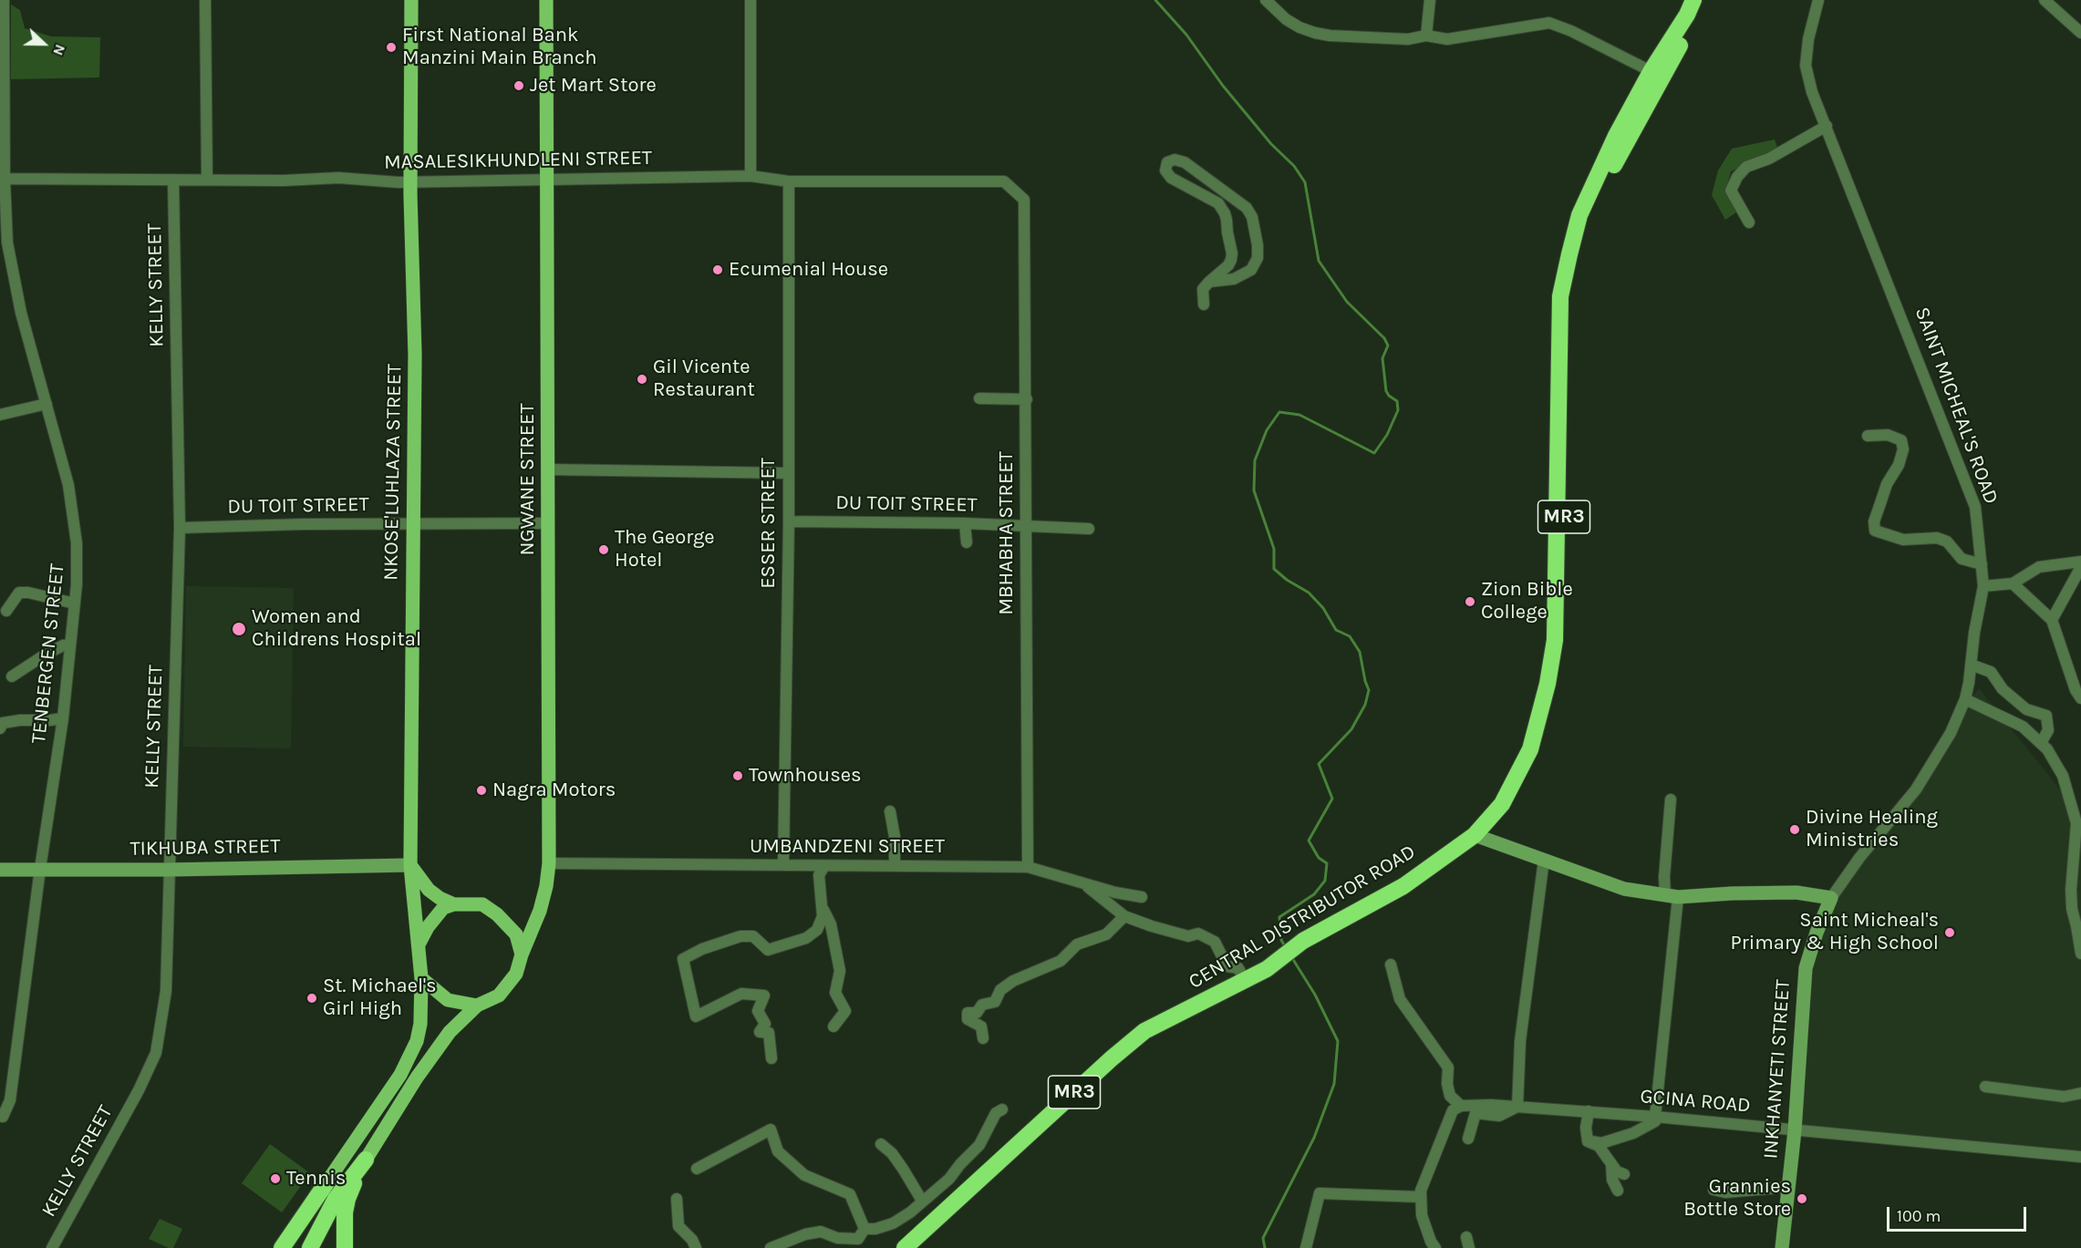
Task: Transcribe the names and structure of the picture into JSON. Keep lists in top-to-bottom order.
{
  "streets": {
    "highway": ["MR3", "CENTRAL DISTRIBUTOR ROAD"],
    "main road": ["NKOSE'LUHLAZA STREET", "NGWANE STREET"],
    "street": [
      "MASALESIKHUNDLENI STREET",
      "KELLY STREET",
      "SAINT MICHEAL'S ROAD",
      "DU TOIT STREET",
      "ESSER STREET",
      "MBHABHA STREET",
      "TENBERGEN STREET",
      "UMBANDZENI STREET",
      "TIKHUBA STREET",
      "INKHANYETI STREET",
      "GCINA ROAD"
    ]
  },
  "crossings": [
    ["MASALESIKHUNDLENI STREET", "KELLY STREET"],
    ["MASALESIKHUNDLENI STREET", "NKOSE'LUHLAZA STREET"],
    ["MASALESIKHUNDLENI STREET", "NGWANE STREET"],
    ["MASALESIKHUNDLENI STREET", "ESSER STREET"],
    ["MASALESIKHUNDLENI STREET", "MBHABHA STREET"],
    ["MASALESIKHUNDLENI STREET", "TENBERGEN STREET"],
    ["KELLY STREET", "DU TOIT STREET"],
    ["KELLY STREET", "TIKHUBA STREET"],
    ["SAINT MICHEAL'S ROAD", "INKHANYETI STREET"],
    ["NKOSE'LUHLAZA STREET", "NGWANE STREET"],
    ["NKOSE'LUHLAZA STREET", "DU TOIT STREET"],
    ["NKOSE'LUHLAZA STREET", "TIKHUBA STREET"],
    ["NGWANE STREET", "DU TOIT STREET"],
    ["NGWANE STREET", "UMBANDZENI STREET"],
    ["DU TOIT STREET", "ESSER STREET"],
    ["DU TOIT STREET", "MBHABHA STREET"],
    ["ESSER STREET", "UMBANDZENI STREET"],
    ["MBHABHA STREET", "UMBANDZENI STREET"],
    ["TENBERGEN STREET", "TIKHUBA STREET"],
    ["INKHANYETI STREET", "GCINA ROAD"]
  ],
  "places": [
    "First National Bank Manzini Main Branch",
    "Jet Mart Store",
    "Ecumenial House",
    "Gil Vicente Restaurant",
    "The George Hotel",
    "Zion Bible College",
    "Women and Childrens Hospital",
    "Townhouses",
    "Nagra Motors",
    "Divine Healing Ministries",
    "Saint Micheal's Primary & High School",
    "St. Michael's Girl High",
    "Tennis",
    "Grannies Bottle Store"
  ],
  "scale_bar": "100 m",
  "north": "right"
}
